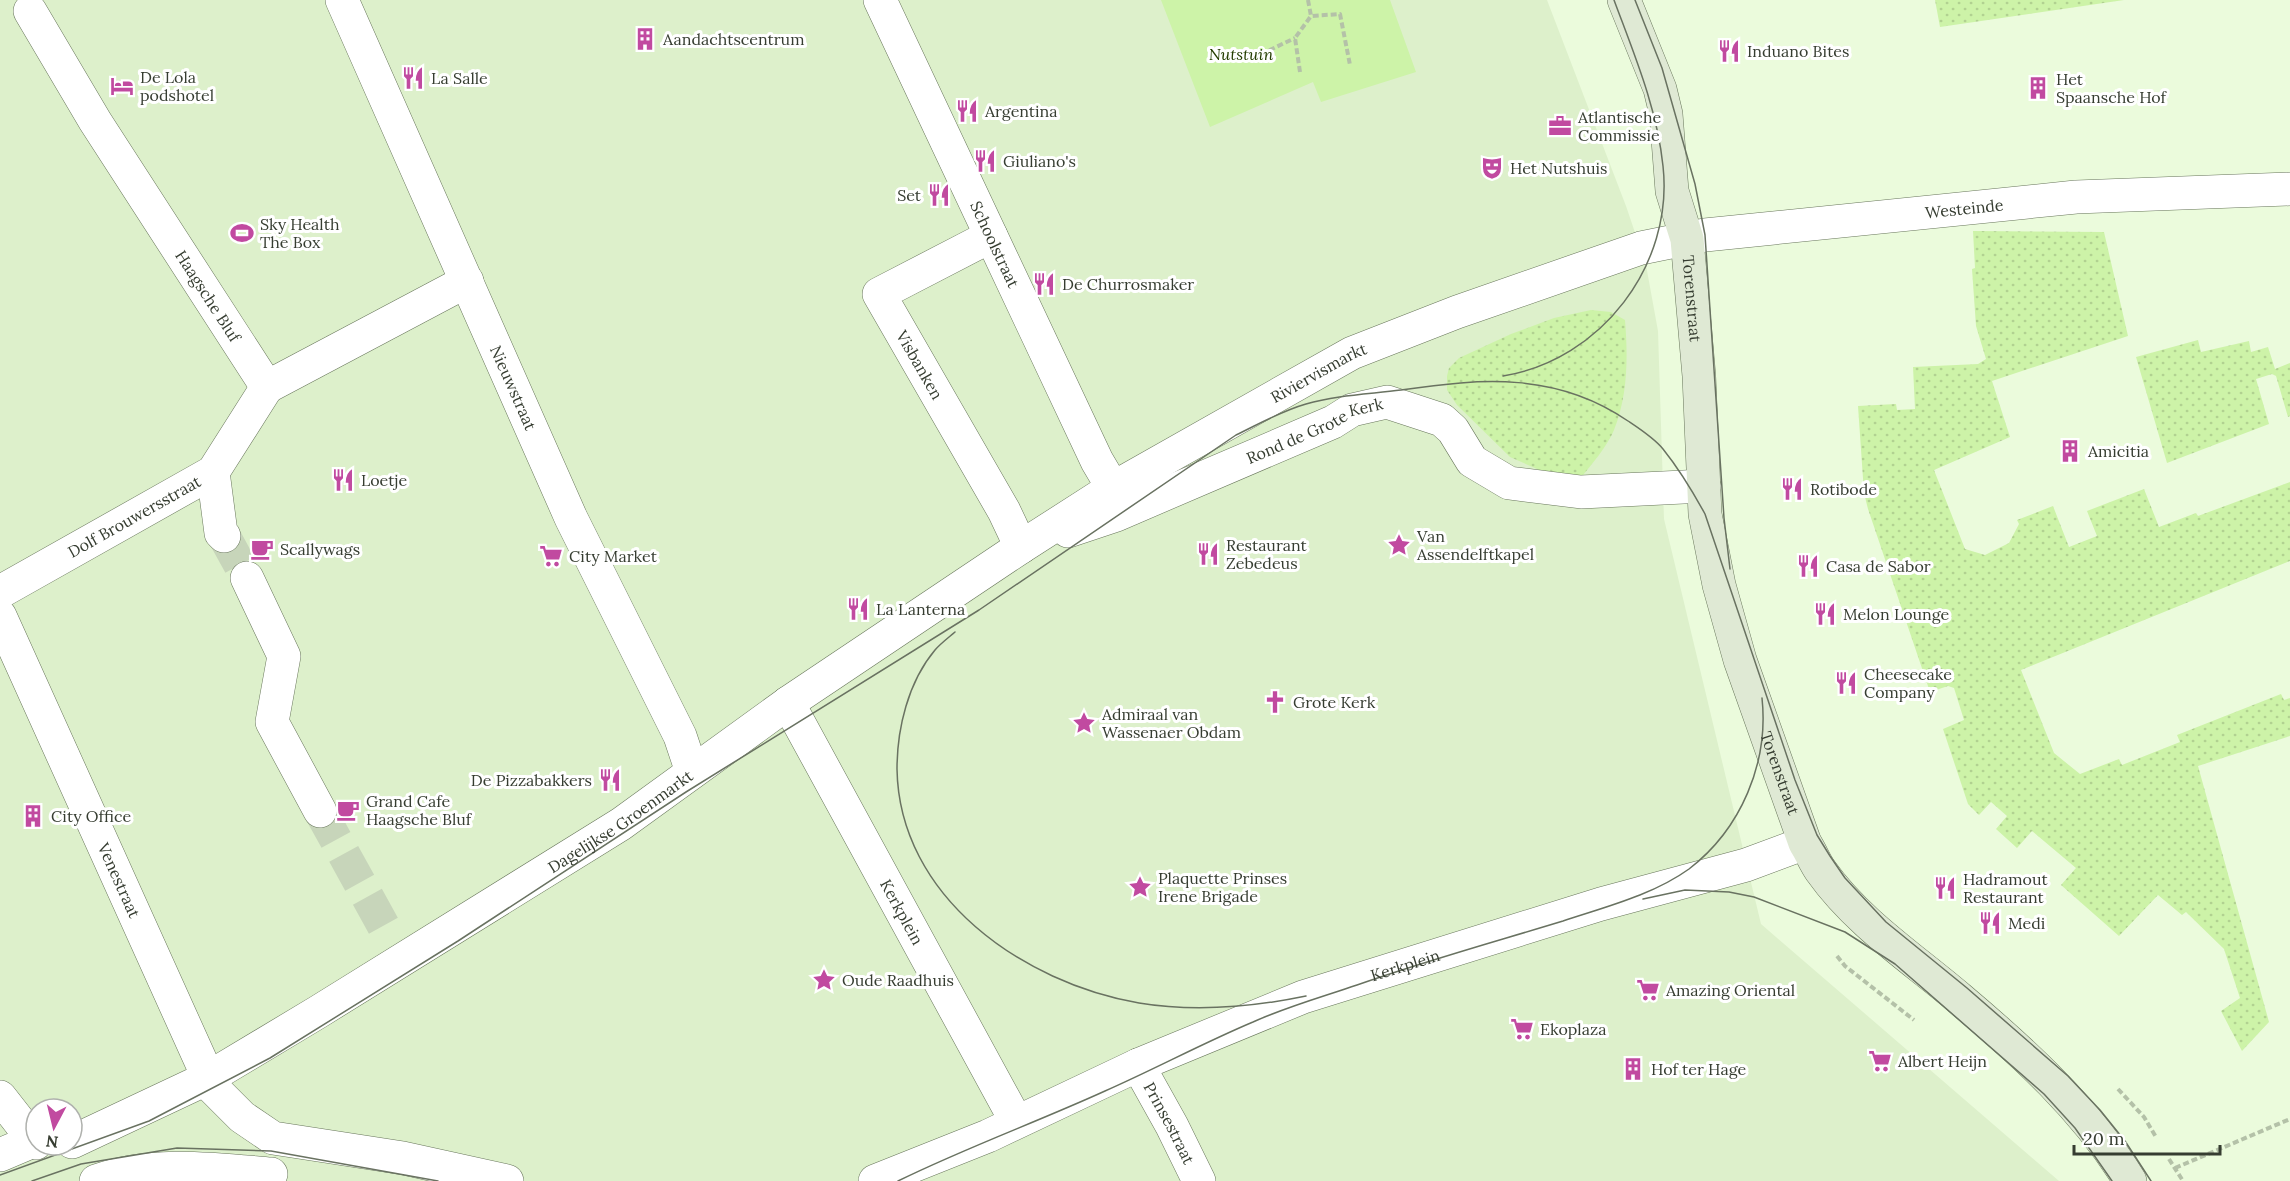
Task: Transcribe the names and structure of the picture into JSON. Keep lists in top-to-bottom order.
{
  "streets": {
    "street": [
      "Westeinde",
      "Schoolstraat",
      "Haagsche Bluf",
      "Torenstraat",
      "Visbanken",
      "Riviervismarkt",
      "Nieuwstraat",
      "Rond de Grote Kerk",
      "Dolf Brouwersstraat",
      "Dagelijkse Groenmarkt",
      "Venestraat",
      "Kerkplein",
      "Prinsestraat"
    ]
  },
  "crossings": [
    ["Westeinde", "Torenstraat"],
    ["Westeinde", "Riviervismarkt"],
    ["Schoolstraat", "Visbanken"],
    ["Schoolstraat", "Riviervismarkt"],
    ["Haagsche Bluf", "Dolf Brouwersstraat"],
    ["Torenstraat", "Rond de Grote Kerk"],
    ["Torenstraat", "Kerkplein"],
    ["Visbanken", "Riviervismarkt"],
    ["Visbanken", "Rond de Grote Kerk"],
    ["Visbanken", "Dagelijkse Groenmarkt"],
    ["Riviervismarkt", "Rond de Grote Kerk"],
    ["Riviervismarkt", "Dagelijkse Groenmarkt"],
    ["Nieuwstraat", "Dagelijkse Groenmarkt"],
    ["Rond de Grote Kerk", "Dagelijkse Groenmarkt"],
    ["Dagelijkse Groenmarkt", "Venestraat"],
    ["Dagelijkse Groenmarkt", "Kerkplein"],
    ["Kerkplein", "Prinsestraat"]
  ],
  "parks": ["Nutstuin"],
  "places": {
    "building": [
      "Aandachtscentrum",
      "Het Spaansche Hof",
      "Amicitia",
      "City Office",
      "Hof ter Hage"
    ],
    "restaurant": [
      "Induano Bites",
      "La Salle",
      "Argentina",
      "Giuliano's",
      "Set",
      "De Churrosmaker",
      "Loetje",
      "Rotibode",
      "Restaurant Zebedeus",
      "Casa de Sabor",
      "La Lanterna",
      "Melon Lounge",
      "Cheesecake Company",
      "De Pizzabakkers",
      "Hadramout Restaurant",
      "Medi"
    ],
    "hotel": ["De Lola podshotel"],
    "office": ["Atlantische Commissie"],
    "theatre": ["Het Nutshuis"],
    "sports": ["Sky Health The Box"],
    "place": [
      "Van Assendelftkapel",
      "Admiraal van Wassenaer Obdam",
      "Plaquette Prinses Irene Brigade",
      "Oude Raadhuis"
    ],
    "cafe": ["Scallywags", "Grand Cafe Haagsche Bluf"],
    "supermarket": [
      "City Market",
      "Amazing Oriental",
      "Ekoplaza",
      "Albert Heijn"
    ],
    "church": ["Grote Kerk"]
  },
  "scale_bar": "20 m",
  "north": "bottom"
}
